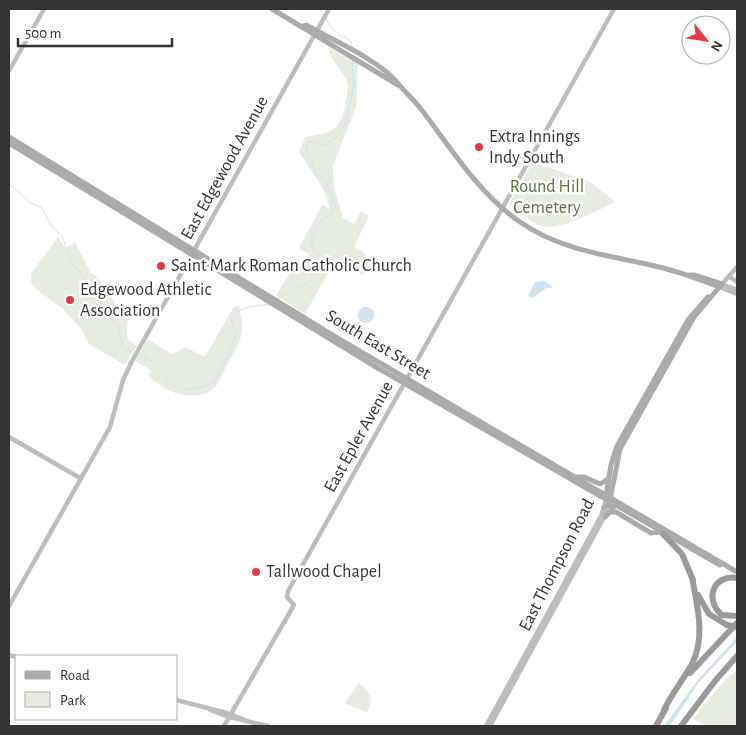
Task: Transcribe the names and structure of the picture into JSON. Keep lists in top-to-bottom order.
{
  "streets": {
    "main road": [
      "East Edgewood Avenue",
      "South East Street",
      "East Epler Avenue",
      "East Thompson Road"
    ]
  },
  "crossings": [
    ["East Edgewood Avenue", "South East Street"],
    ["South East Street", "East Epler Avenue"],
    ["South East Street", "East Thompson Road"]
  ],
  "parks": ["Round Hill Cemetery"],
  "places": [
    "Extra Innings Indy South",
    "Saint Mark Roman Catholic Church",
    "Edgewood Athletic Association",
    "Tallwood Chapel"
  ],
  "legend": ["Road", "Park"],
  "scale_bar": "500 m",
  "north": "bottom right"
}
